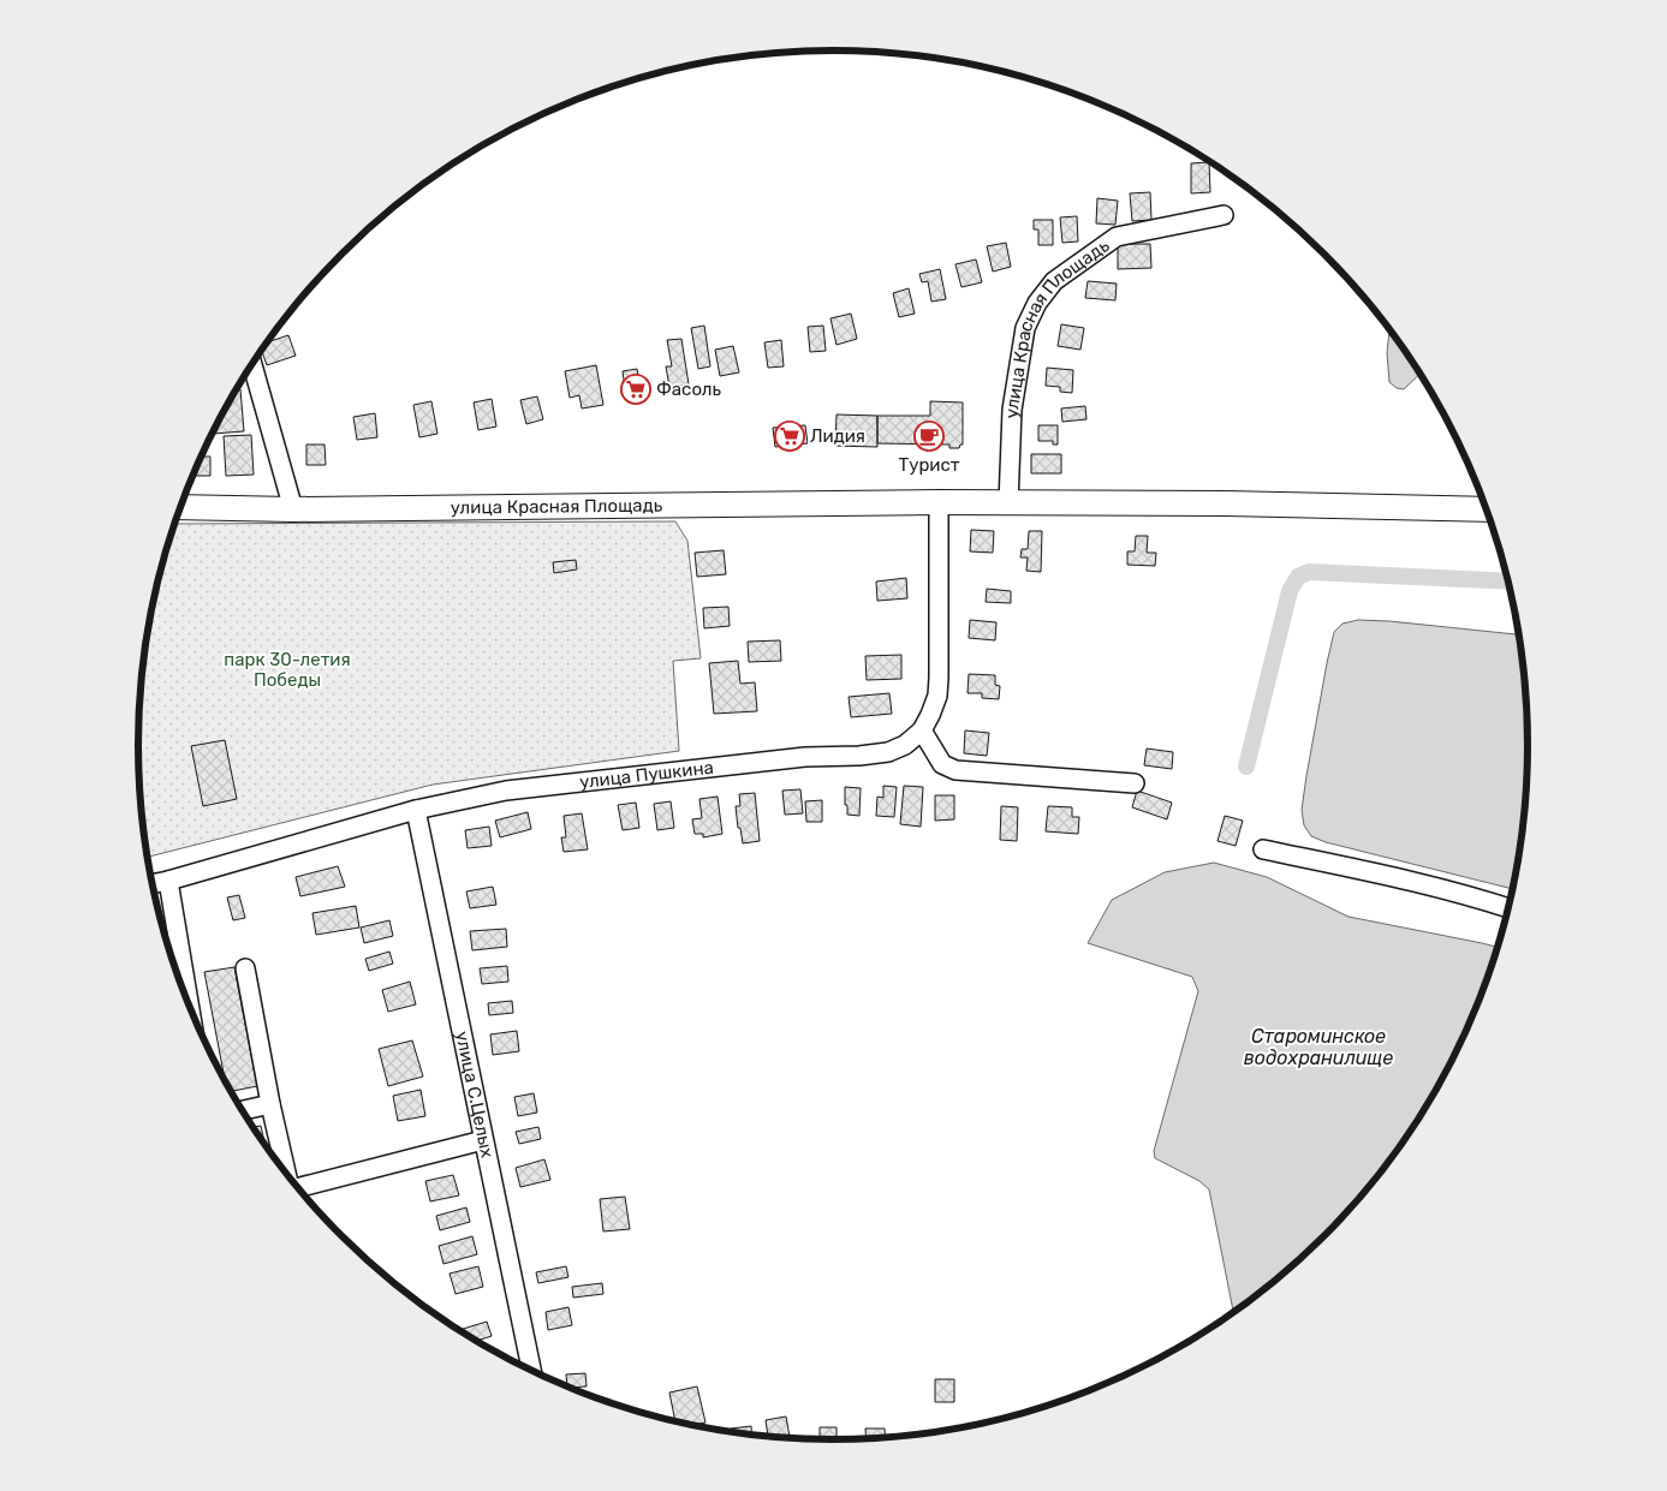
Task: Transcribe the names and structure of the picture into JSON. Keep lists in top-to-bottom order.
{
  "streets": {
    "main road": ["улица Красная Площадь"],
    "street": ["улица Пушкина", "улица С.Целых"]
  },
  "crossings": [
    ["улица Пушкина", "улица С.Целых"]
  ],
  "water": ["Староминское водохранилище"],
  "parks": ["парк 30-летия Победы"],
  "places": {
    "supermarket": ["Фасоль", "Лидия"],
    "cafe": ["Турист"]
  }
}
